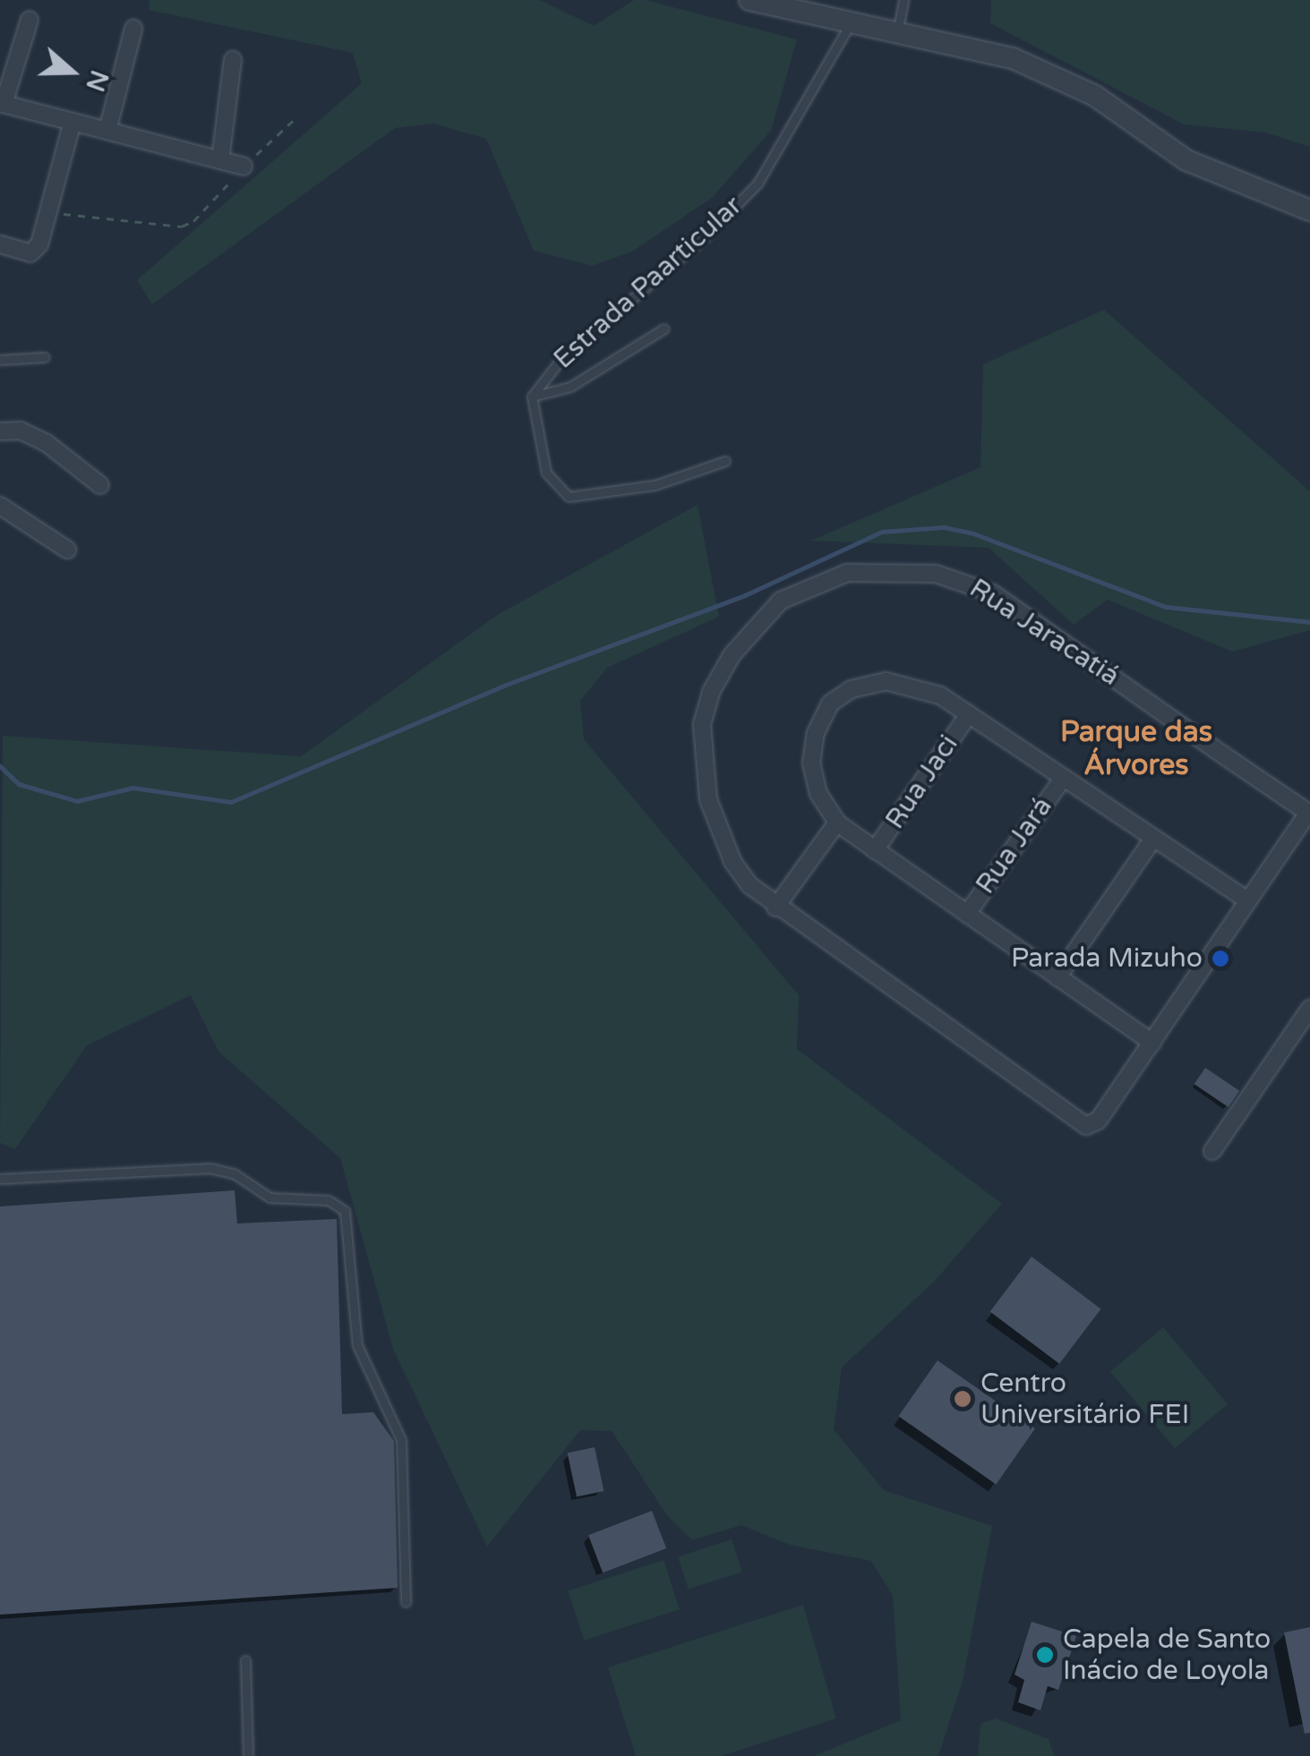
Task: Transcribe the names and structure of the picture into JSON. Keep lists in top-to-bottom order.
{
  "streets": {
    "street": ["Rua Jaracatiá", "Rua Jaci", "Rua Jará"],
    "lane": ["Estrada Paarticular"]
  },
  "districts": ["Parque das Árvores"],
  "places": ["Parada Mizuho", "Centro Universitário FEI", "Capela de Santo Inácio de Loyola"],
  "north": "right"
}
